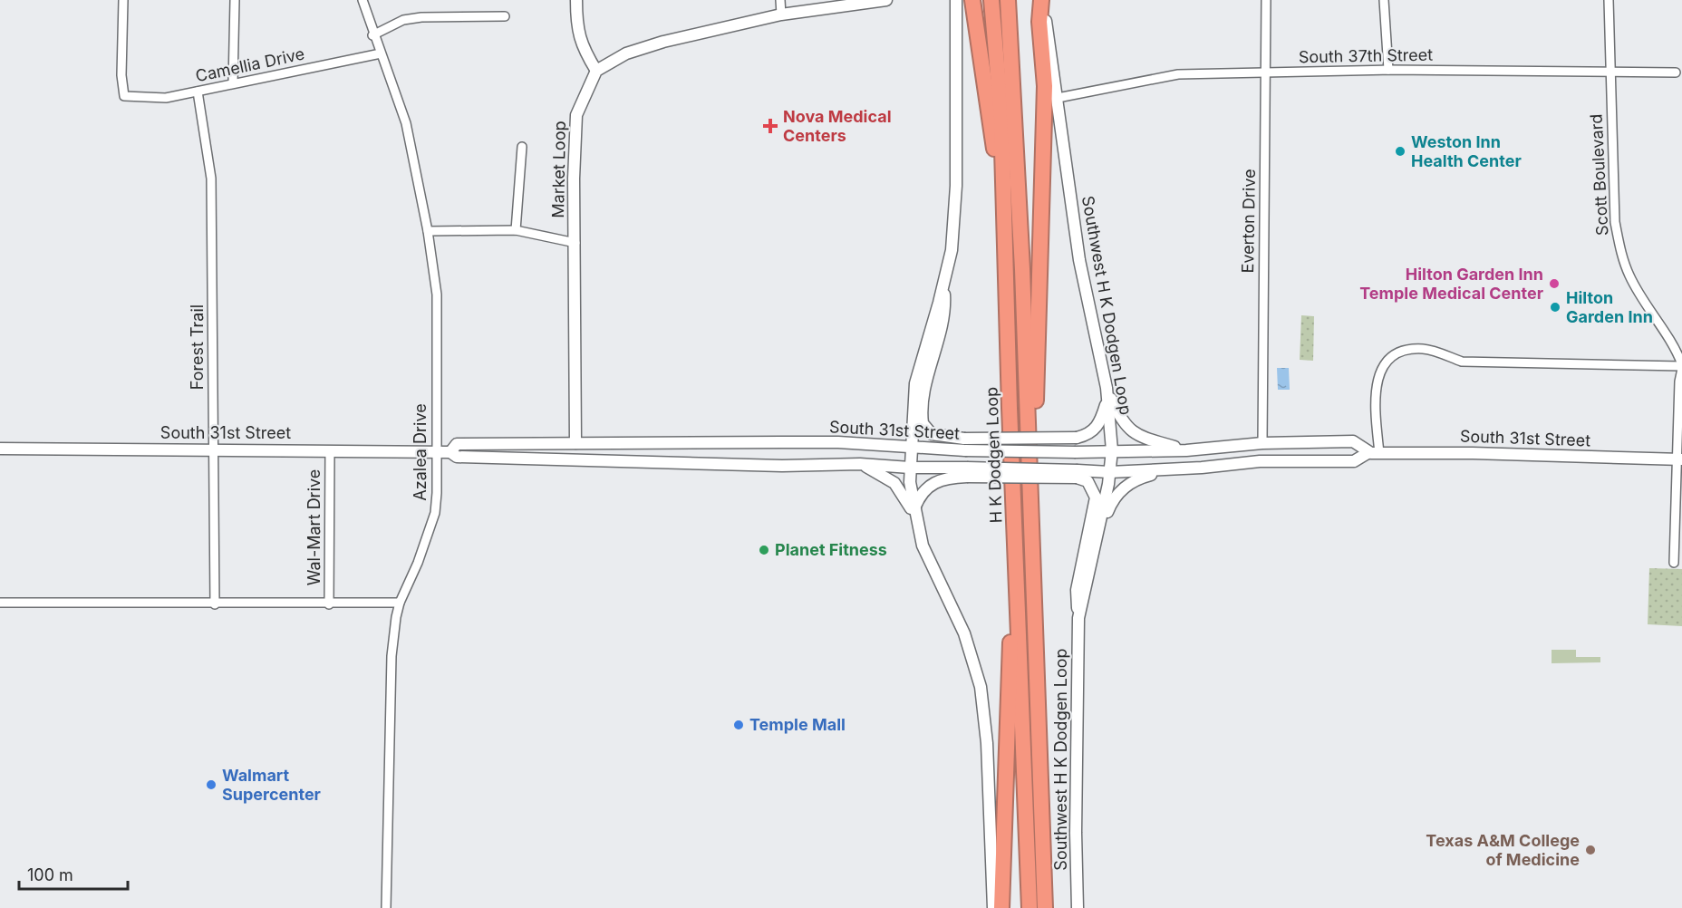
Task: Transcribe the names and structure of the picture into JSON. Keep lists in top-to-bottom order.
{
  "streets": {
    "highway": ["H K Dodgen Loop"],
    "main road": ["Market Loop", "Southwest H K Dodgen Loop", "South 31st Street"],
    "street": [
      "South 37th Street",
      "Camellia Drive",
      "Scott Boulevard",
      "Everton Drive",
      "Forest Trail",
      "Azalea Drive",
      "Wal-Mart Drive"
    ]
  },
  "crossings": [
    ["South 37th Street", "Scott Boulevard"],
    ["South 37th Street", "Everton Drive"],
    ["South 37th Street", "Southwest H K Dodgen Loop"],
    ["Camellia Drive", "Forest Trail"],
    ["Camellia Drive", "Azalea Drive"],
    ["Market Loop", "South 31st Street"],
    ["Scott Boulevard", "South 31st Street"],
    ["Everton Drive", "South 31st Street"],
    ["Southwest H K Dodgen Loop", "South 31st Street"],
    ["Forest Trail", "South 31st Street"],
    ["South 31st Street", "Azalea Drive"],
    ["South 31st Street", "Wal-Mart Drive"]
  ],
  "places": {
    "health": ["Nova Medical Centers"],
    "other": [
      "Weston Inn Health Center",
      "Hilton Garden Inn Temple Medical Center",
      "Hilton Garden Inn",
      "Planet Fitness",
      "Temple Mall",
      "Walmart Supercenter",
      "Texas A&M College of Medicine"
    ]
  },
  "scale_bar": "100 m"
}
